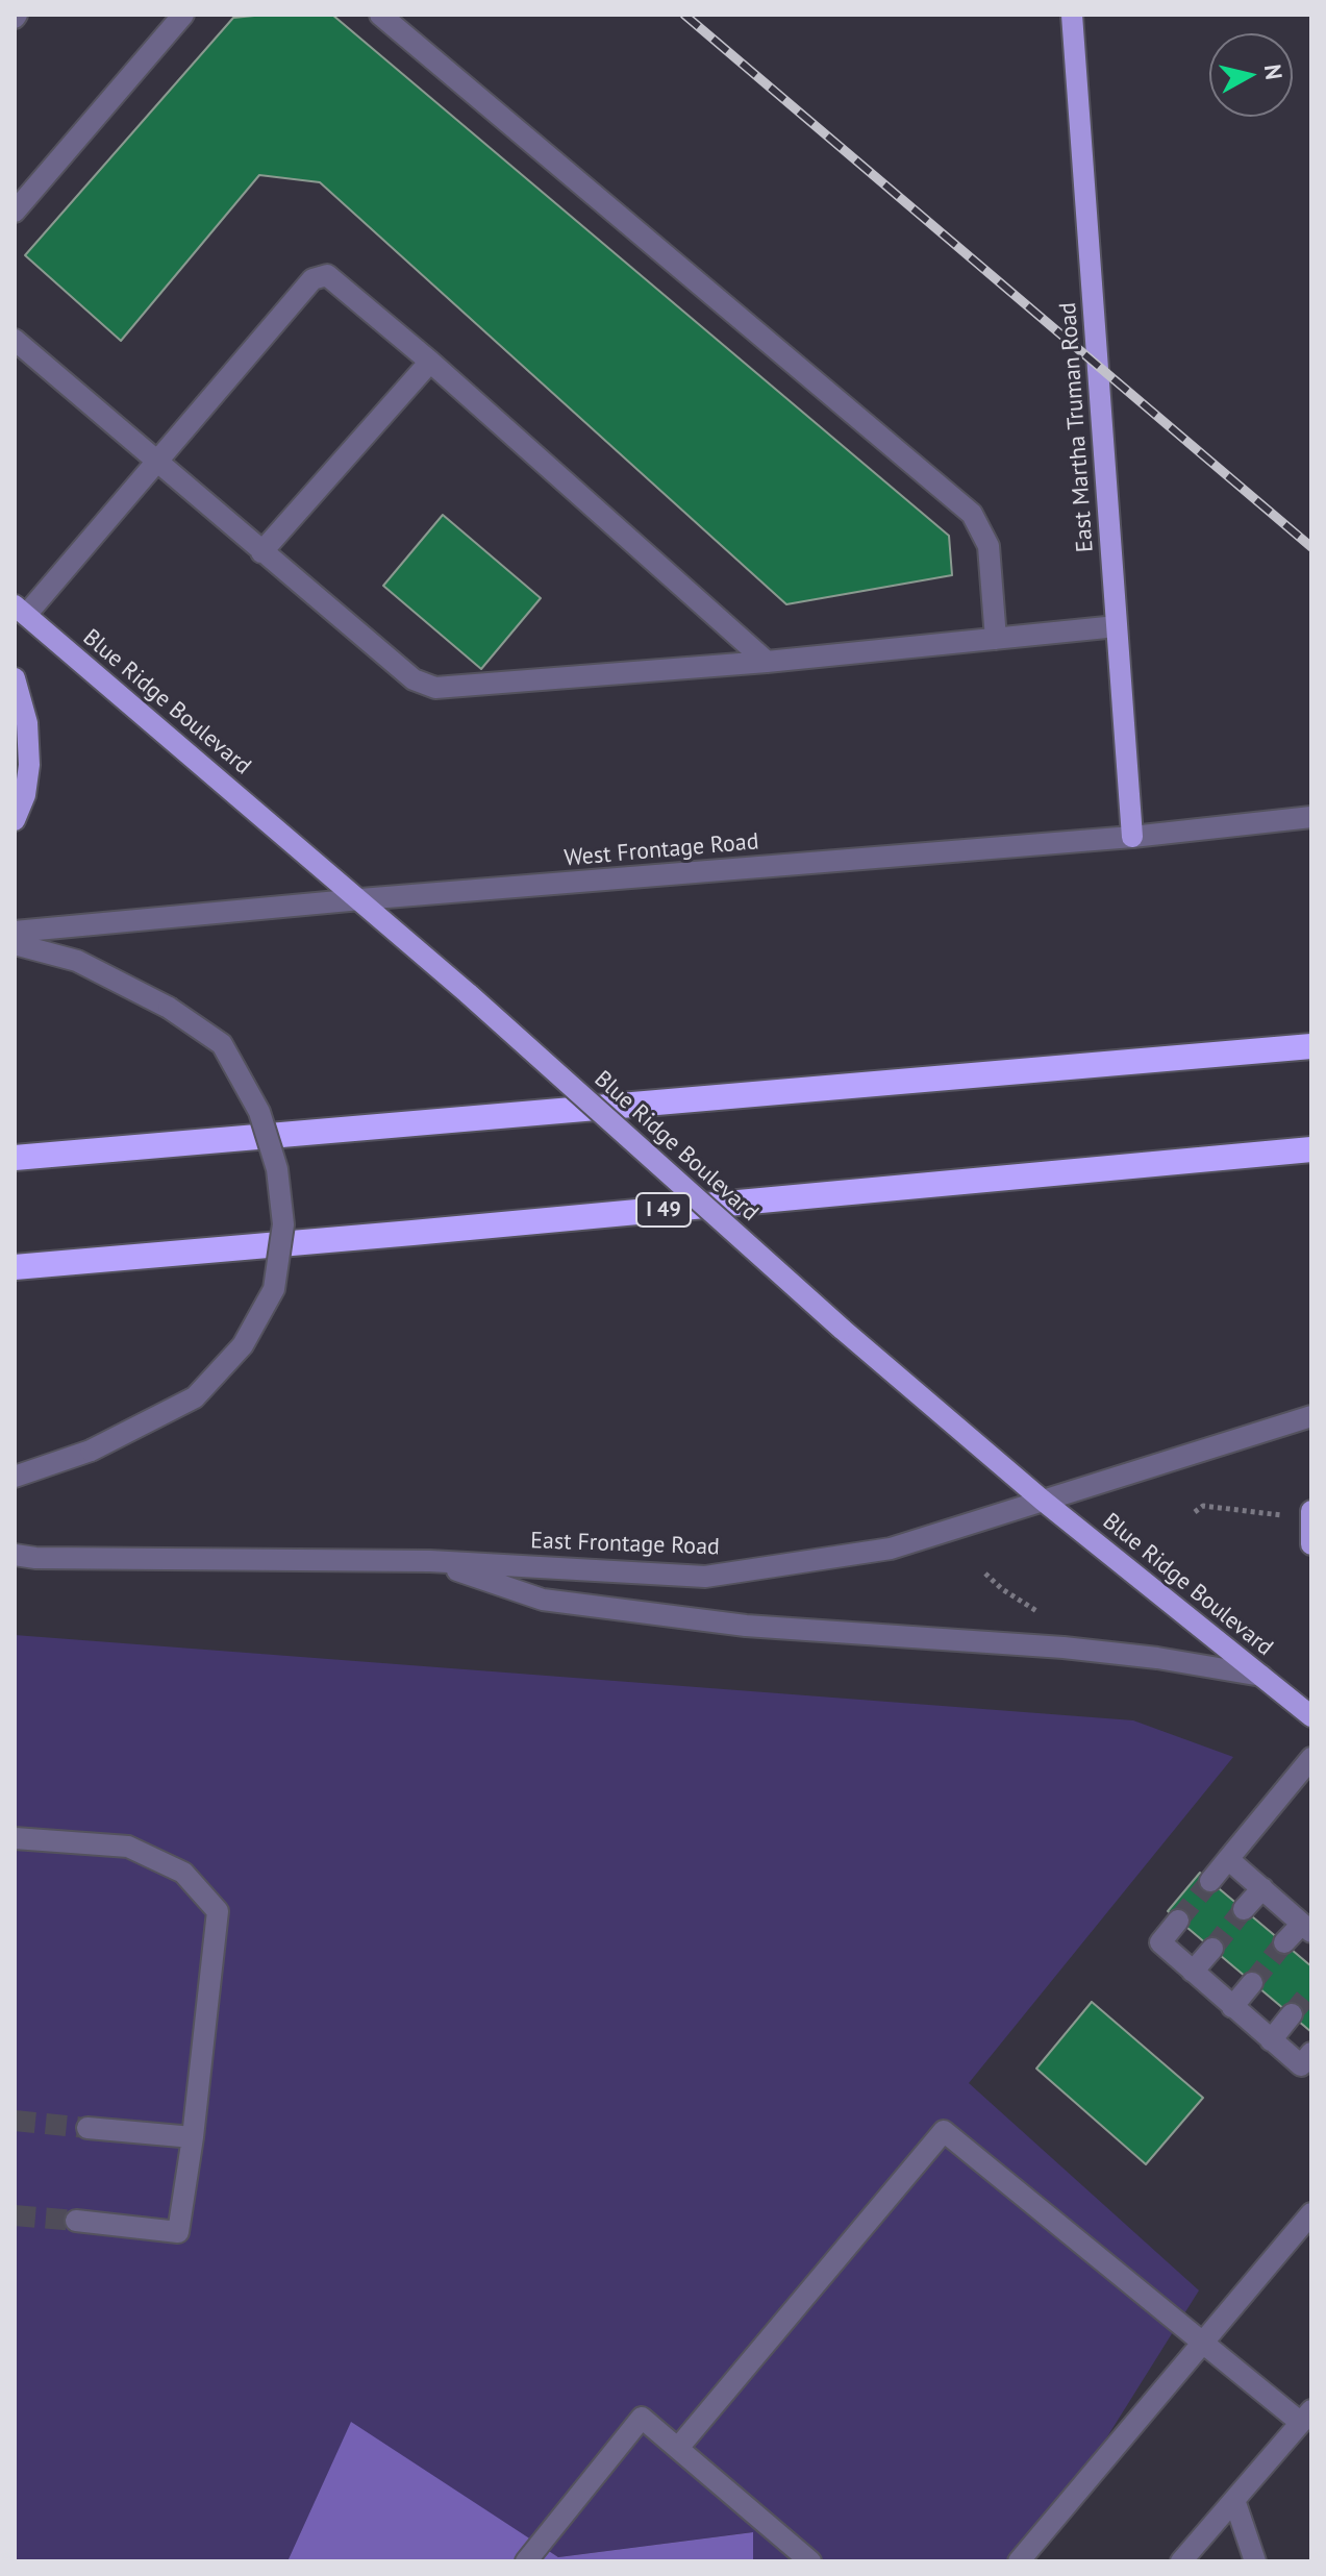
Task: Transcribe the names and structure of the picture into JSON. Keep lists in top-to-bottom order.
{
  "streets": {
    "highway": ["I 49"],
    "main road": ["East Martha Truman Road", "Blue Ridge Boulevard"],
    "street": ["West Frontage Road", "East Frontage Road"]
  },
  "crossings": [
    ["East Martha Truman Road", "West Frontage Road"],
    ["Blue Ridge Boulevard", "West Frontage Road"],
    ["Blue Ridge Boulevard", "East Frontage Road"]
  ],
  "north": "right"
}
